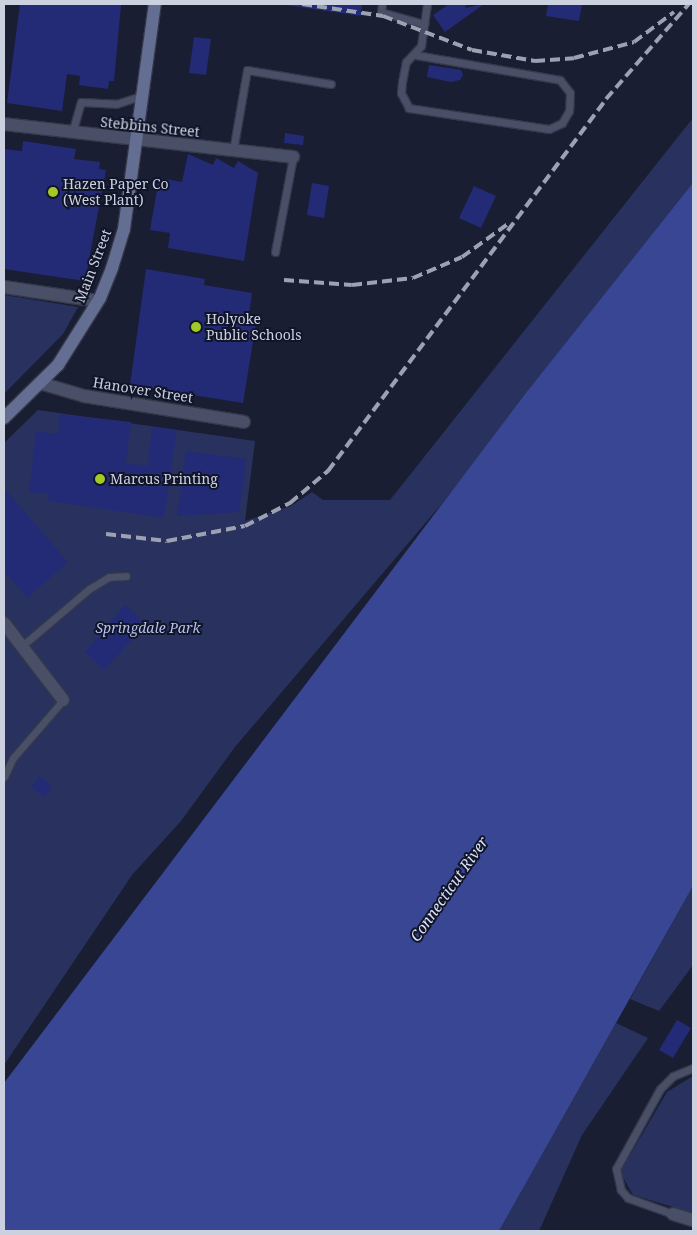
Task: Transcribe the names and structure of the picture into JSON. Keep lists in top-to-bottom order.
{
  "streets": {
    "main road": ["Main Street"],
    "street": ["Stebbins Street", "Hanover Street"]
  },
  "crossings": [
    ["Stebbins Street", "Main Street"],
    ["Main Street", "Hanover Street"]
  ],
  "water": ["Connecticut River"],
  "parks": ["Springdale Park"],
  "places": ["Hazen Paper Co (West Plant)", "Holyoke Public Schools", "Marcus Printing"]
}
